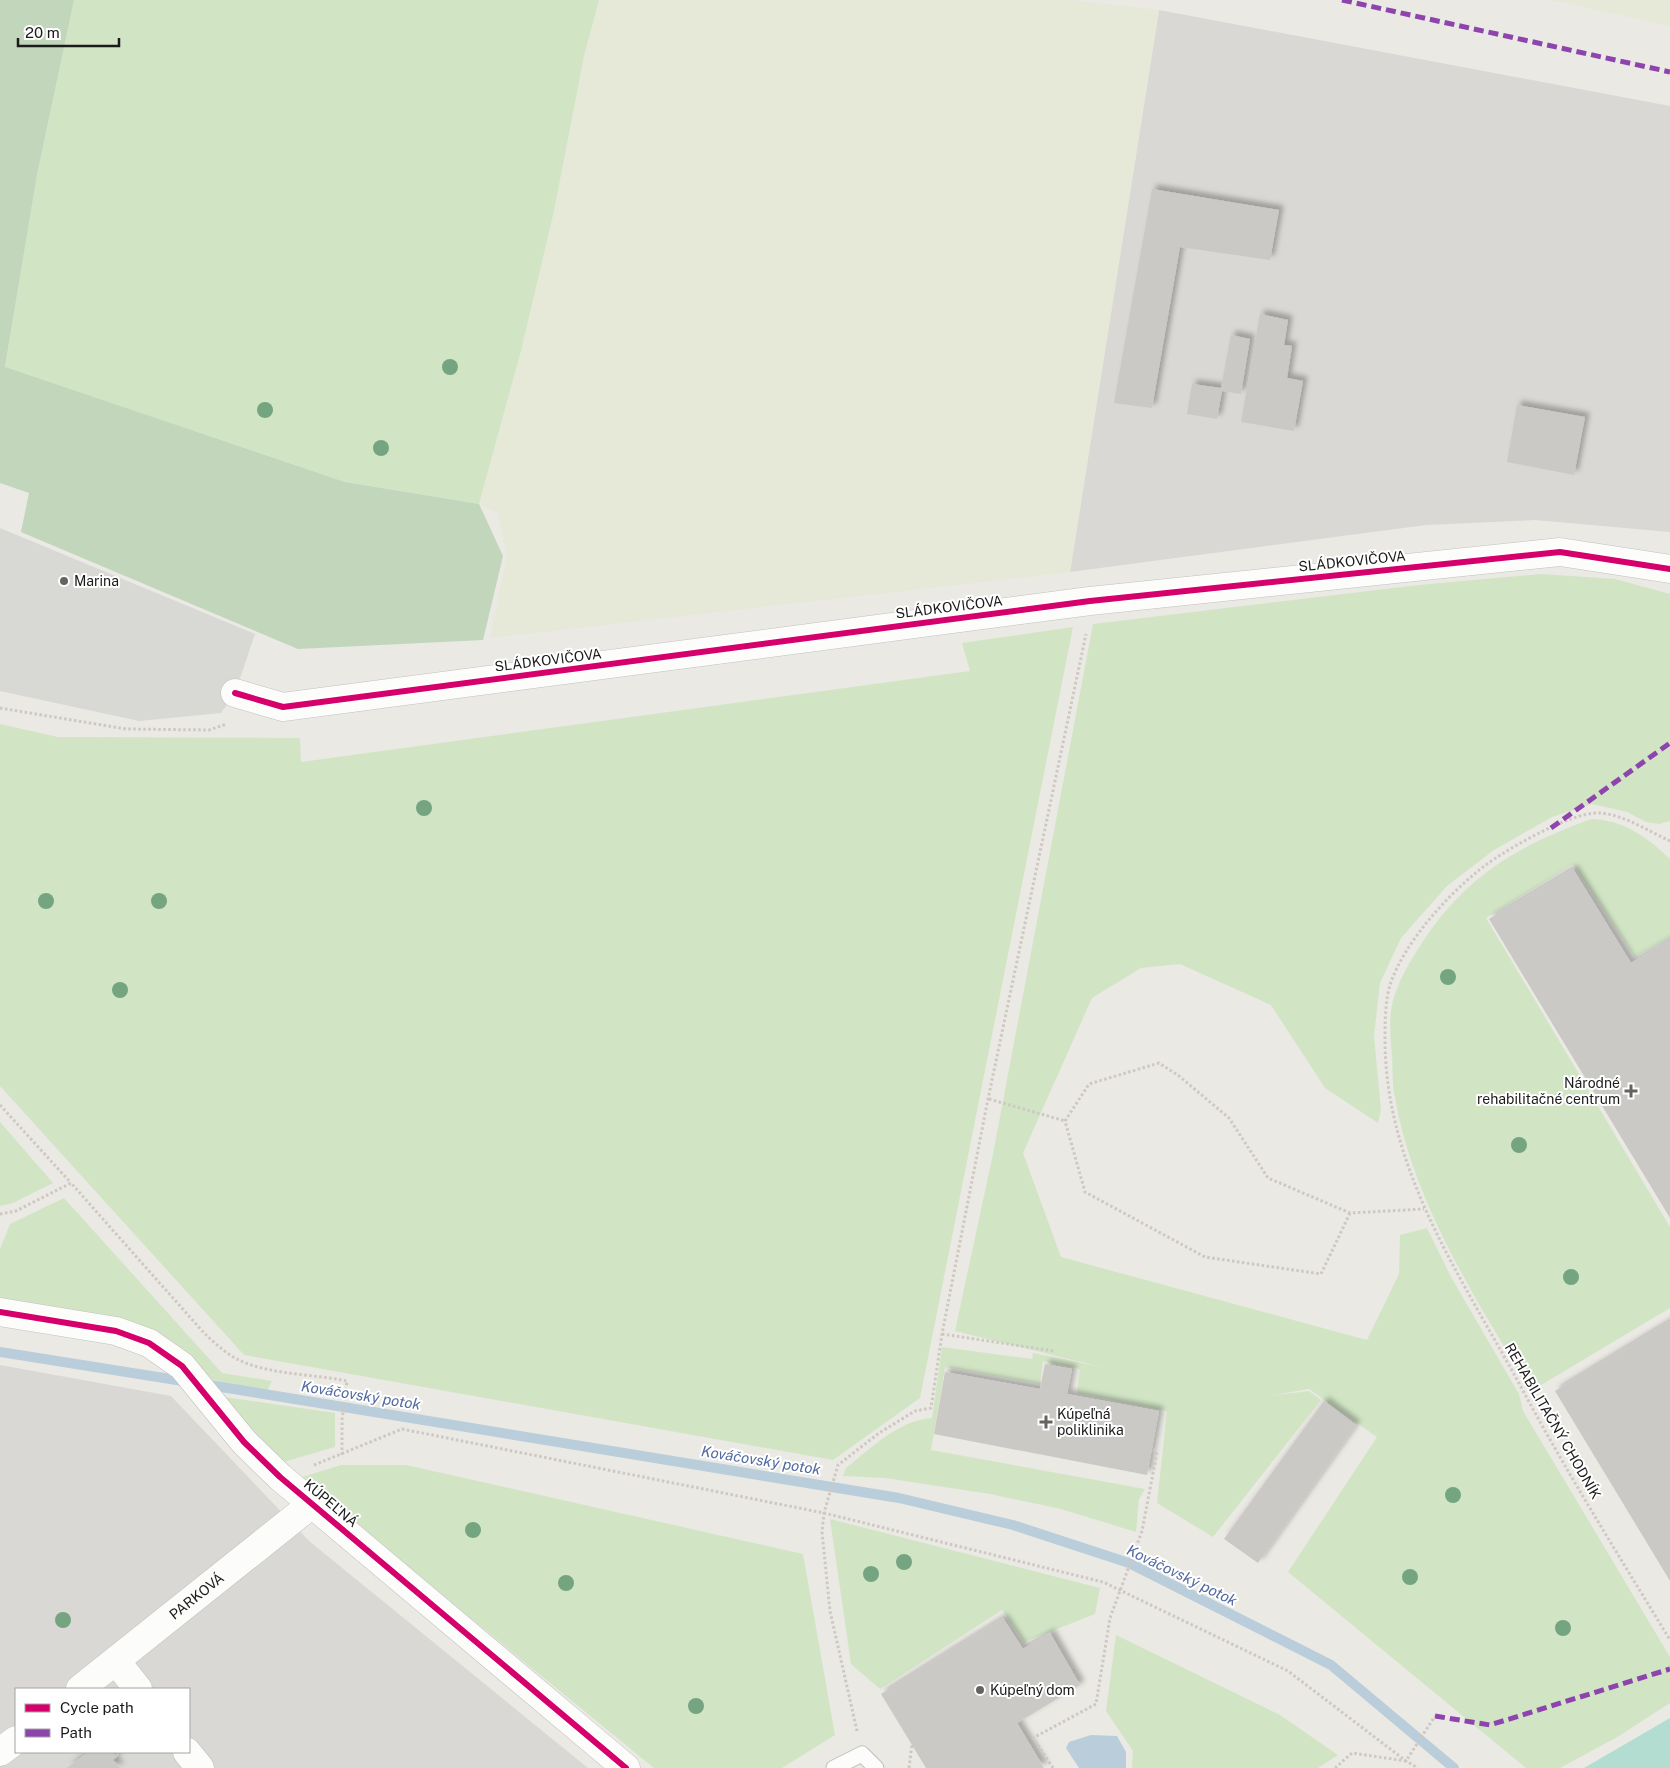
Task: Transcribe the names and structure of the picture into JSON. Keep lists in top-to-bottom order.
{
  "streets": {
    "street": ["SLÁDKOVIČOVA", "KÚPEĽNÁ", "PARKOVÁ"],
    "path": ["REHABILITAČNÝ CHODNÍK"]
  },
  "crossings": [
    ["KÚPEĽNÁ", "PARKOVÁ"]
  ],
  "water": ["Kováčovský potok"],
  "places": {
    "other": ["Marina", "Kúpeľný dom"],
    "health": ["Národné rehabilitačné centrum", "Kúpeľná poliklinika"]
  },
  "legend": ["Cycle path", "Path"],
  "scale_bar": "20 m"
}
